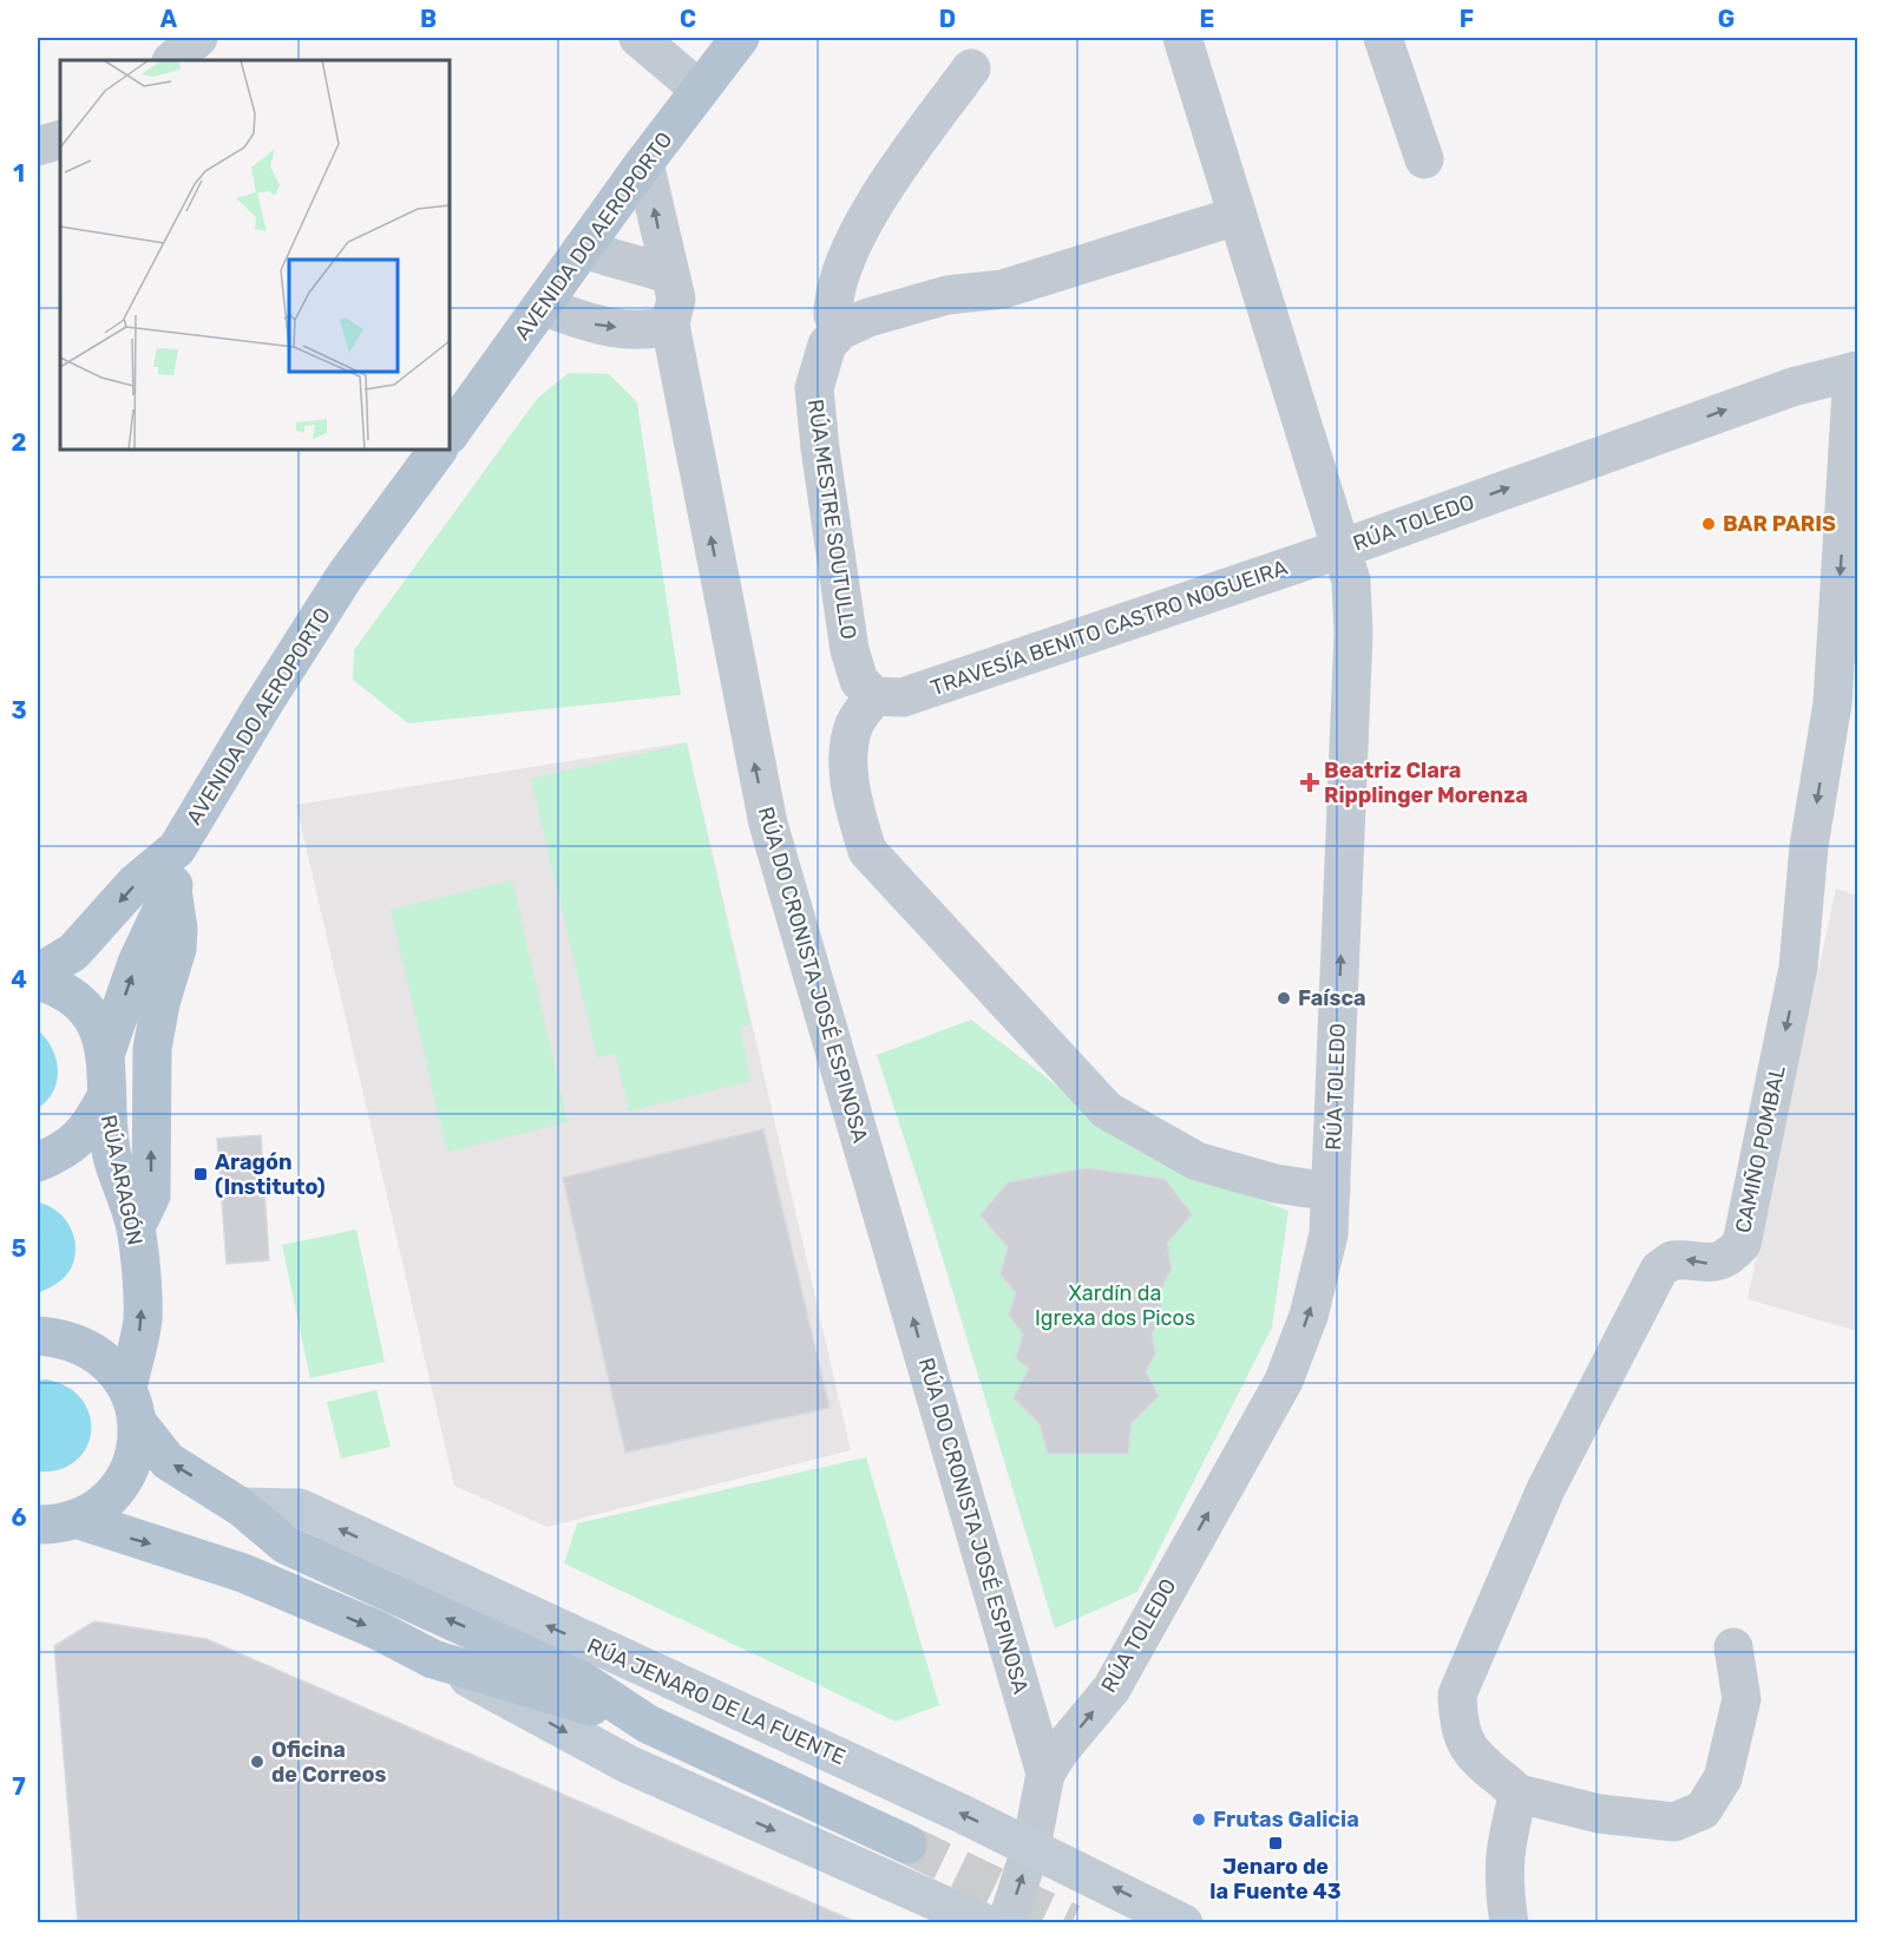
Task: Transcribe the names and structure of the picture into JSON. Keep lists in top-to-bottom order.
{
  "streets": {
    "main road": ["AVENIDA DO AEROPORTO", "RÚA ARAGÓN", "RÚA JENARO DE LA FUENTE"],
    "street": [
      "RÚA MESTRE SOUTULLO",
      "RÚA TOLEDO",
      "TRAVESÍA BENITO CASTRO NOGUEIRA",
      "RÚA DO CRONISTA JOSÉ ESPINOSA",
      "CAMIÑO POMBAL"
    ]
  },
  "crossings": [
    ["AVENIDA DO AEROPORTO", "RÚA DO CRONISTA JOSÉ ESPINOSA"],
    ["AVENIDA DO AEROPORTO", "RÚA ARAGÓN"],
    ["RÚA MESTRE SOUTULLO", "TRAVESÍA BENITO CASTRO NOGUEIRA"],
    ["RÚA TOLEDO", "TRAVESÍA BENITO CASTRO NOGUEIRA"],
    ["RÚA TOLEDO", "RÚA DO CRONISTA JOSÉ ESPINOSA"],
    ["RÚA TOLEDO", "CAMIÑO POMBAL"],
    ["RÚA TOLEDO", "RÚA JENARO DE LA FUENTE"],
    ["RÚA ARAGÓN", "RÚA JENARO DE LA FUENTE"]
  ],
  "one_way": ["RÚA TOLEDO", "RÚA DO CRONISTA JOSÉ ESPINOSA", "CAMIÑO POMBAL"],
  "parks": ["Xardín da Igrexa dos Picos"],
  "places": {
    "other": [
      "BAR PARIS",
      "Faísca",
      "Oficina de Correos",
      "Frutas Galicia"
    ],
    "health": ["Beatriz Clara Ripplinger Morenza"],
    "transit": ["Aragón (Instituto)", "Jenaro de la Fuente 43"]
  },
  "grid": {
    "columns": [
      "A",
      "B",
      "C",
      "D",
      "E",
      "F",
      "G"
    ],
    "rows": [
      "1",
      "2",
      "3",
      "4",
      "5",
      "6",
      "7"
    ]
  }
}
